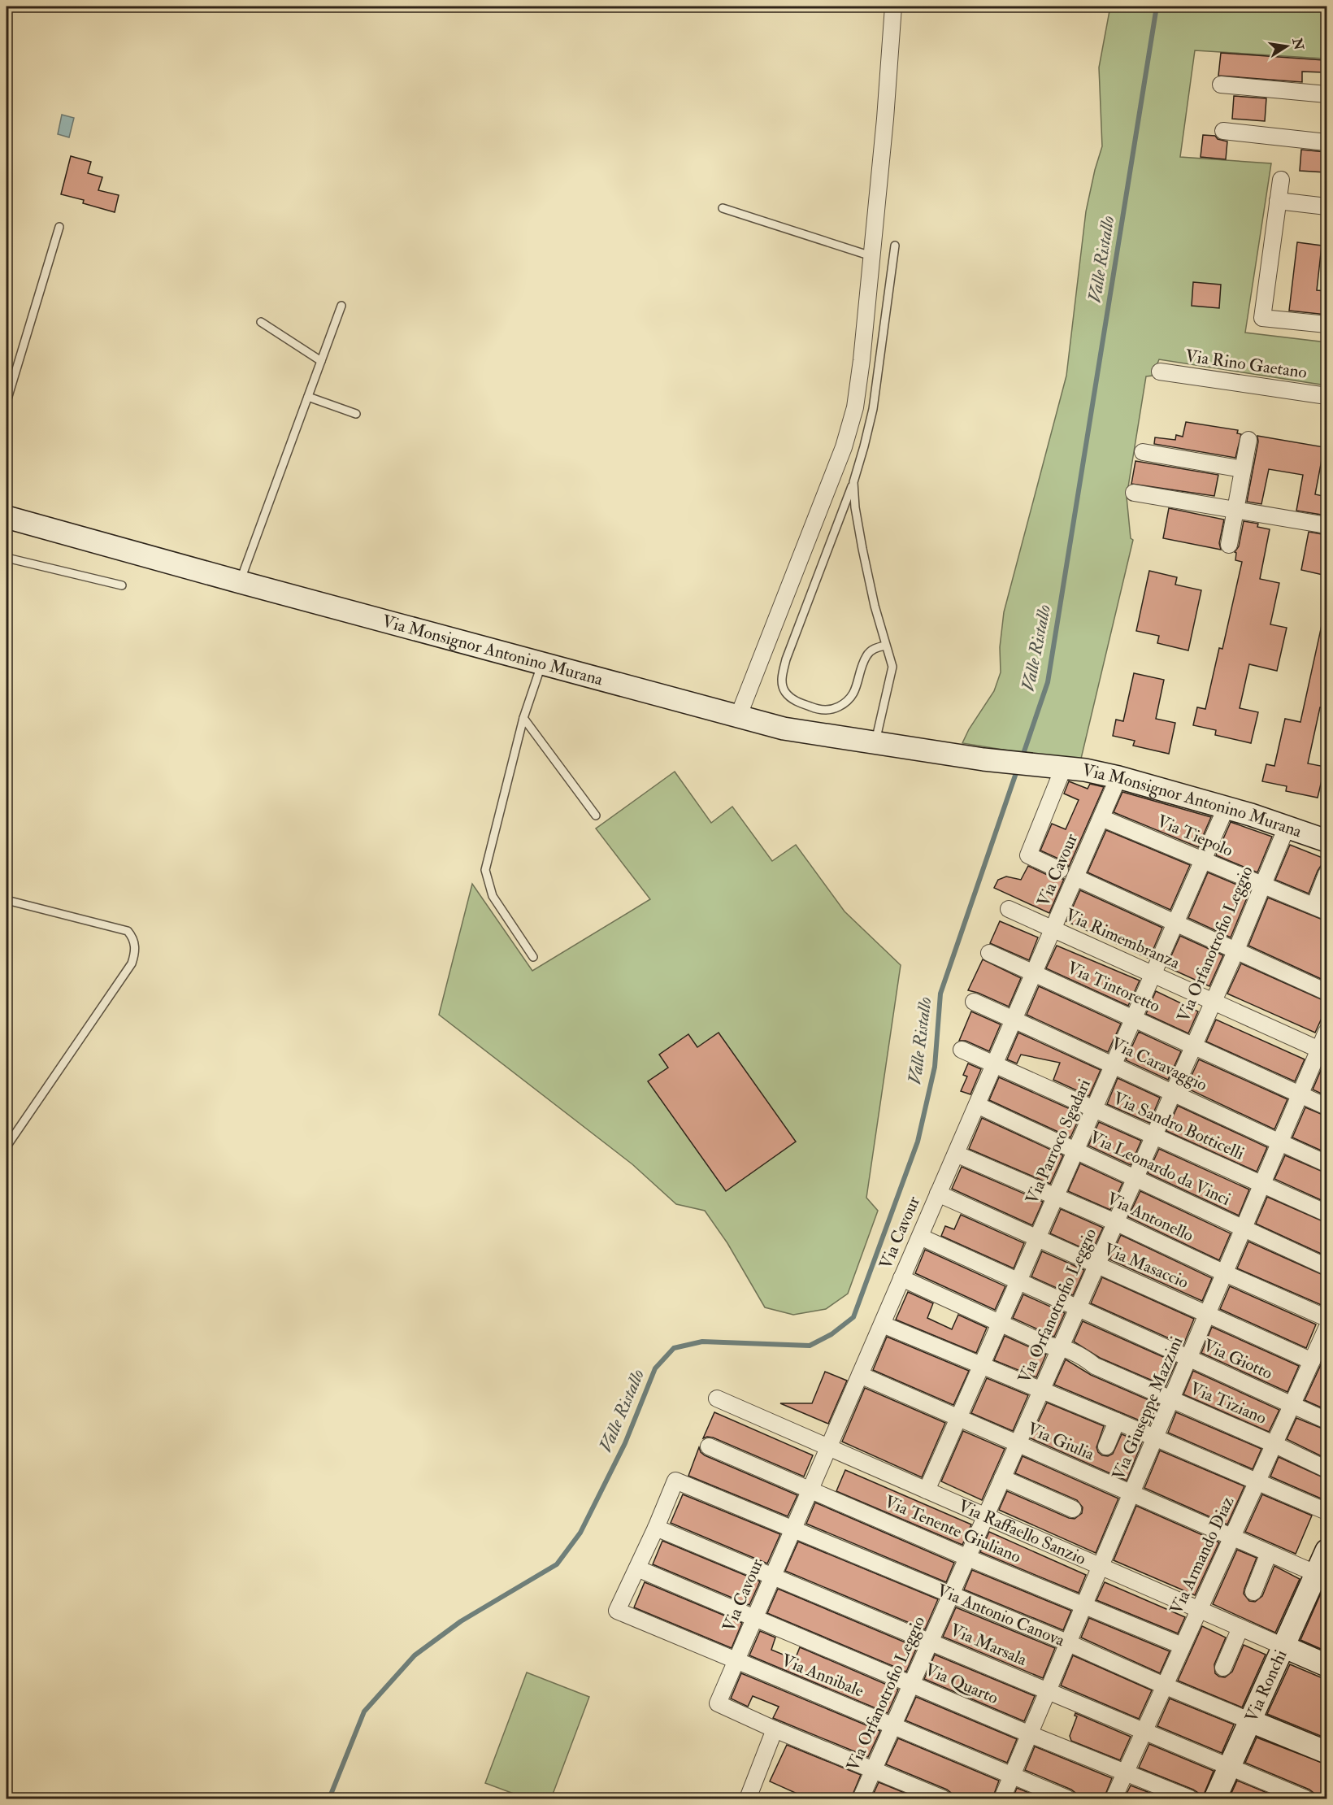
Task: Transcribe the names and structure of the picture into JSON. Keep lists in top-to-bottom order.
{
  "streets": {
    "street": [
      "Via Rino Gaetano",
      "Via Monsignor Antonino Murana",
      "Via Tiepolo",
      "Via Cavour",
      "Via Rimembranza",
      "Via Orfanotrofio Leggio",
      "Via Tintoretto",
      "Via Caravaggio",
      "Via Sandro Botticelli",
      "Via Parroco Sgadari",
      "Via Leonardo da Vinci",
      "Via Antonello",
      "Via Masaccio",
      "Via Giotto",
      "Via Tiziano",
      "Via Giuseppe Mazzini",
      "Via Giulia",
      "Via Tenente Giuliano",
      "Via Raffaello Sanzio",
      "Via Armando Diaz",
      "Via Antonio Canova",
      "Via Marsala",
      "Via Annibale",
      "Via Quarto",
      "Via Ronchi"
    ]
  },
  "crossings": [
    ["Via Monsignor Antonino Murana", "Via Cavour"],
    ["Via Monsignor Antonino Murana", "Via Orfanotrofio Leggio"],
    ["Via Monsignor Antonino Murana", "Via Parroco Sgadari"],
    ["Via Tiepolo", "Via Cavour"],
    ["Via Tiepolo", "Via Orfanotrofio Leggio"],
    ["Via Tiepolo", "Via Parroco Sgadari"],
    ["Via Cavour", "Via Rimembranza"],
    ["Via Cavour", "Via Tintoretto"],
    ["Via Cavour", "Via Caravaggio"],
    ["Via Cavour", "Via Sandro Botticelli"],
    ["Via Cavour", "Via Leonardo da Vinci"],
    ["Via Cavour", "Via Antonello"],
    ["Via Cavour", "Via Masaccio"],
    ["Via Cavour", "Via Giotto"],
    ["Via Cavour", "Via Tiziano"],
    ["Via Cavour", "Via Giulia"],
    ["Via Cavour", "Via Tenente Giuliano"],
    ["Via Cavour", "Via Raffaello Sanzio"],
    ["Via Cavour", "Via Antonio Canova"],
    ["Via Cavour", "Via Marsala"],
    ["Via Cavour", "Via Annibale"],
    ["Via Cavour", "Via Quarto"],
    ["Via Rimembranza", "Via Orfanotrofio Leggio"],
    ["Via Rimembranza", "Via Parroco Sgadari"],
    ["Via Rimembranza", "Via Giuseppe Mazzini"],
    ["Via Orfanotrofio Leggio", "Via Tintoretto"],
    ["Via Orfanotrofio Leggio", "Via Caravaggio"],
    ["Via Orfanotrofio Leggio", "Via Sandro Botticelli"],
    ["Via Orfanotrofio Leggio", "Via Leonardo da Vinci"],
    ["Via Orfanotrofio Leggio", "Via Antonello"],
    ["Via Orfanotrofio Leggio", "Via Masaccio"],
    ["Via Orfanotrofio Leggio", "Via Giotto"],
    ["Via Orfanotrofio Leggio", "Via Tiziano"],
    ["Via Orfanotrofio Leggio", "Via Giulia"],
    ["Via Orfanotrofio Leggio", "Via Tenente Giuliano"],
    ["Via Orfanotrofio Leggio", "Via Raffaello Sanzio"],
    ["Via Orfanotrofio Leggio", "Via Antonio Canova"],
    ["Via Orfanotrofio Leggio", "Via Marsala"],
    ["Via Orfanotrofio Leggio", "Via Annibale"],
    ["Via Orfanotrofio Leggio", "Via Quarto"],
    ["Via Tintoretto", "Via Parroco Sgadari"],
    ["Via Tintoretto", "Via Giuseppe Mazzini"],
    ["Via Caravaggio", "Via Parroco Sgadari"],
    ["Via Caravaggio", "Via Giuseppe Mazzini"],
    ["Via Sandro Botticelli", "Via Parroco Sgadari"],
    ["Via Sandro Botticelli", "Via Giuseppe Mazzini"],
    ["Via Parroco Sgadari", "Via Leonardo da Vinci"],
    ["Via Parroco Sgadari", "Via Antonello"],
    ["Via Parroco Sgadari", "Via Masaccio"],
    ["Via Parroco Sgadari", "Via Giotto"],
    ["Via Parroco Sgadari", "Via Tiziano"],
    ["Via Parroco Sgadari", "Via Giulia"],
    ["Via Parroco Sgadari", "Via Raffaello Sanzio"],
    ["Via Leonardo da Vinci", "Via Giuseppe Mazzini"],
    ["Via Antonello", "Via Giuseppe Mazzini"],
    ["Via Masaccio", "Via Giuseppe Mazzini"],
    ["Via Masaccio", "Via Armando Diaz"],
    ["Via Giotto", "Via Giuseppe Mazzini"],
    ["Via Giotto", "Via Armando Diaz"],
    ["Via Tiziano", "Via Giuseppe Mazzini"],
    ["Via Tiziano", "Via Armando Diaz"],
    ["Via Giuseppe Mazzini", "Via Giulia"],
    ["Via Giuseppe Mazzini", "Via Tenente Giuliano"],
    ["Via Giuseppe Mazzini", "Via Raffaello Sanzio"],
    ["Via Giuseppe Mazzini", "Via Antonio Canova"],
    ["Via Giuseppe Mazzini", "Via Marsala"],
    ["Via Giuseppe Mazzini", "Via Annibale"],
    ["Via Giuseppe Mazzini", "Via Quarto"],
    ["Via Giulia", "Via Armando Diaz"],
    ["Via Giulia", "Via Ronchi"],
    ["Via Tenente Giuliano", "Via Armando Diaz"],
    ["Via Raffaello Sanzio", "Via Armando Diaz"],
    ["Via Raffaello Sanzio", "Via Ronchi"],
    ["Via Armando Diaz", "Via Antonio Canova"],
    ["Via Armando Diaz", "Via Marsala"],
    ["Via Armando Diaz", "Via Quarto"],
    ["Via Antonio Canova", "Via Marsala"],
    ["Via Antonio Canova", "Via Ronchi"],
    ["Via Marsala", "Via Ronchi"],
    ["Via Annibale", "Via Quarto"]
  ],
  "water": ["Valle Ristallo"],
  "north": "right"
}
